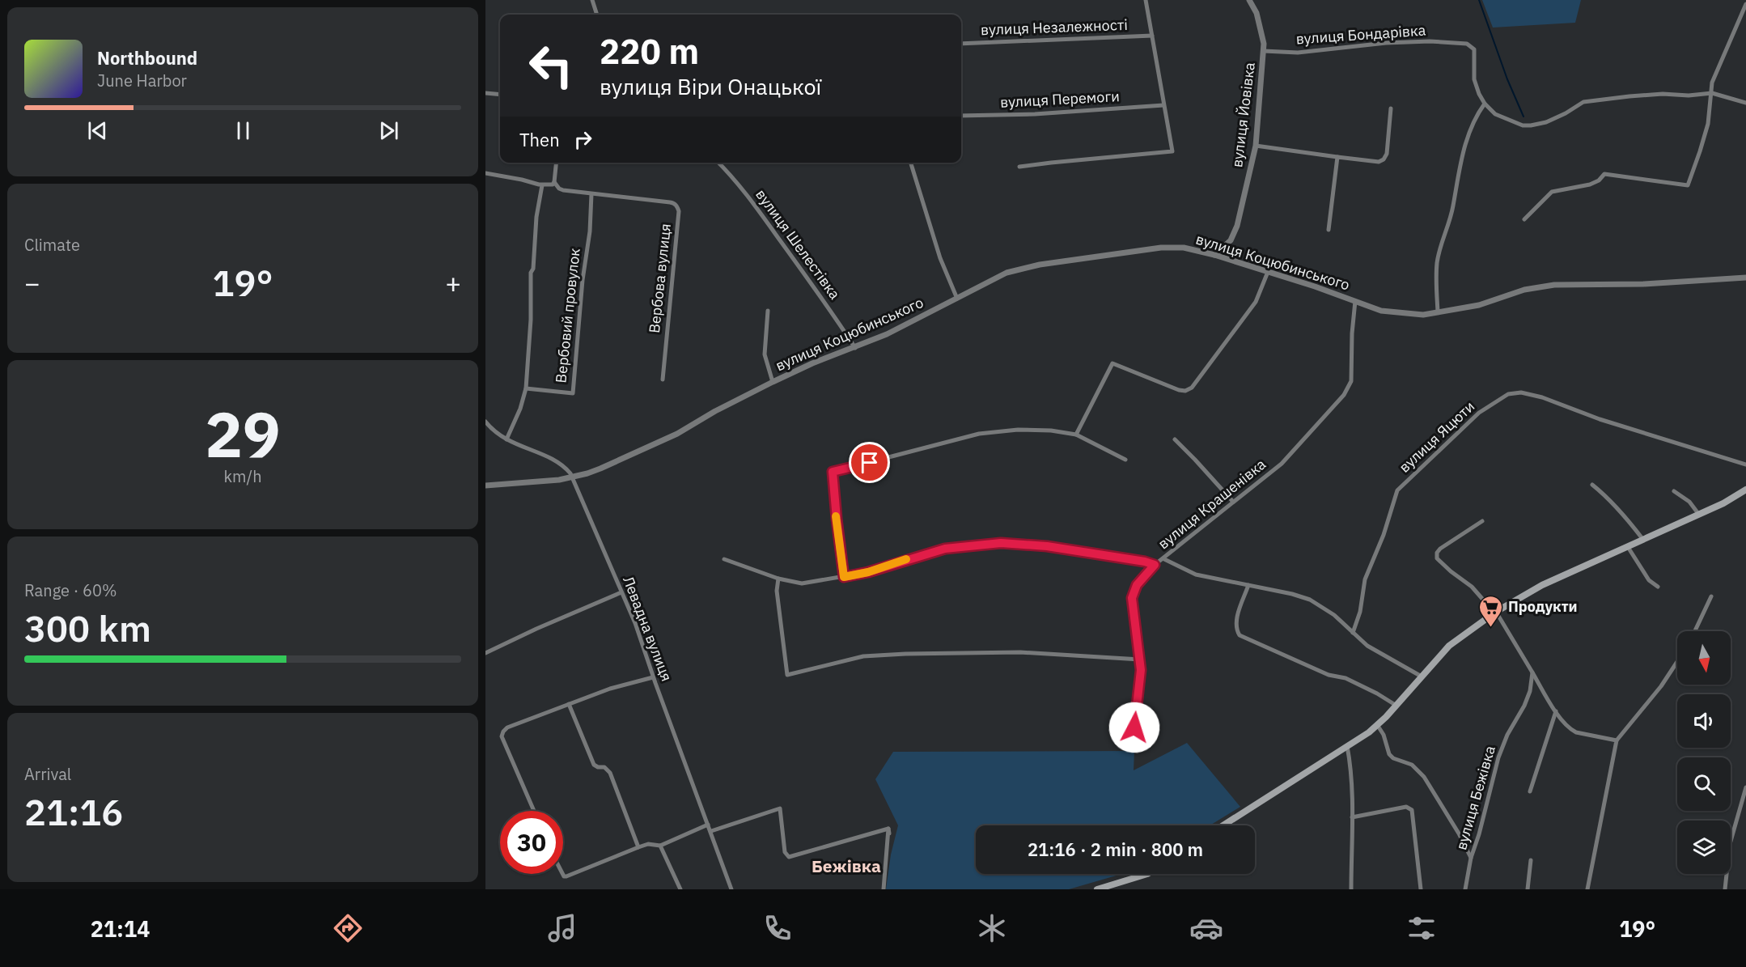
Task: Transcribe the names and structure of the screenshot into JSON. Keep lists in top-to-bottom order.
{
  "streets": {
    "street": [
      "вулиця Незалежності",
      "вулиця Бондарівка",
      "вулиця Перемоги",
      "вулиця Йовівка",
      "вулиця Шелестівка",
      "вулиця Коцюбинського",
      "Вербова вулиця",
      "Вербовий провулок",
      "вулиця Яцюти",
      "вулиця Крашенівка",
      "Левадна вулиця",
      "вулиця Бежівка"
    ]
  },
  "crossings": [
    ["вулиця Бондарівка", "вулиця Йовівка"],
    ["вулиця Йовівка", "вулиця Коцюбинського"],
    ["вулиця Шелестівка", "вулиця Коцюбинського"],
    ["вулиця Коцюбинського", "вулиця Крашенівка"],
    ["вулиця Коцюбинського", "Левадна вулиця"],
    ["Вербова вулиця", "Вербовий провулок"]
  ],
  "districts": ["Бежівка"],
  "places": {
    "supermarket": ["Продукти"]
  },
  "north": "bottom",
  "page": {
    "turn": ["220 m", "вулиця Віри Онацької"],
    "song": ["Northbound", "June Harbor"],
    "then": "Then",
    "tile": [
      "Climate",
      ["29", "km/h"],
      ["Range · 60%", "300 km"],
      ["Arrival", "21:16"]
    ],
    "heat": ["−", "19°", "+"],
    "limit": "30",
    "trip": "21:16 · 2 min · 800 m",
    "tabs": ["21:14", "19°"]
  }
}
